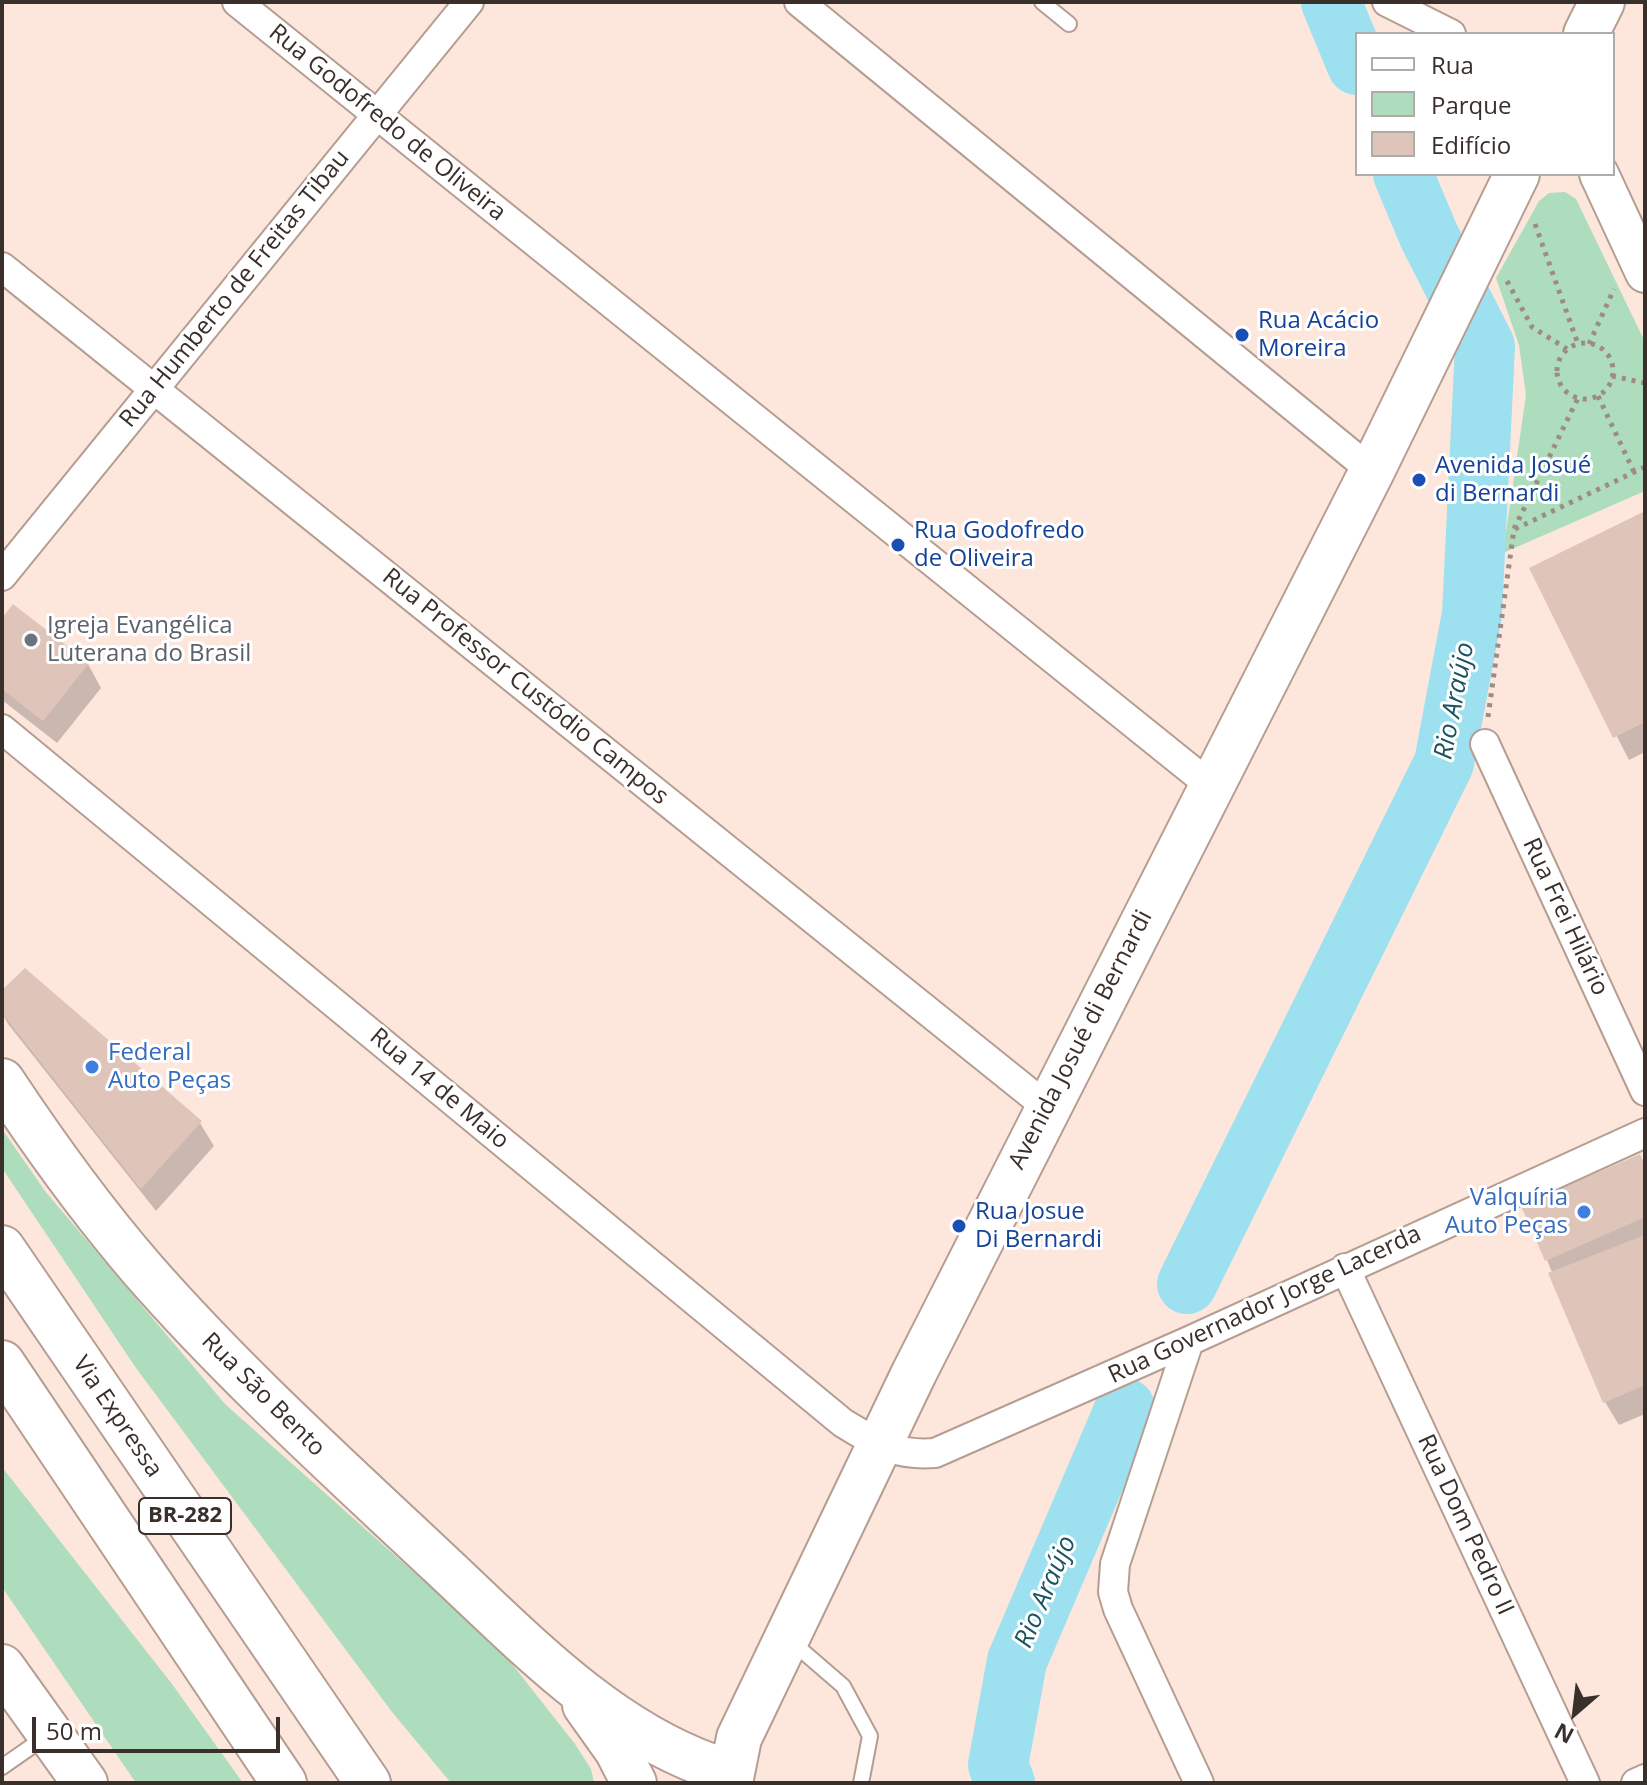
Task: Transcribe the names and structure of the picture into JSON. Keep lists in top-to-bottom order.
{
  "streets": {
    "main road": [
      "Avenida Josué di Bernardi",
      "Rua São Bento",
      "Via Expressa",
      "BR-282"
    ],
    "street": [
      "Rua Godofredo de Oliveira",
      "Rua Humberto de Freitas Tibau",
      "Rua Professor Custódio Campos",
      "Rua Frei Hilário",
      "Rua 14 de Maio",
      "Rua Governador Jorge Lacerda",
      "Rua Dom Pedro II"
    ]
  },
  "crossings": [
    ["Rua Godofredo de Oliveira", "Rua Humberto de Freitas Tibau"],
    ["Rua Godofredo de Oliveira", "Avenida Josué di Bernardi"],
    ["Rua Humberto de Freitas Tibau", "Rua Professor Custódio Campos"],
    ["Rua Professor Custódio Campos", "Avenida Josué di Bernardi"],
    ["Avenida Josué di Bernardi", "Rua 14 de Maio"],
    ["Avenida Josué di Bernardi", "Rua Governador Jorge Lacerda"],
    ["Avenida Josué di Bernardi", "Rua São Bento"],
    ["Rua 14 de Maio", "Rua Governador Jorge Lacerda"],
    ["Rua Governador Jorge Lacerda", "Rua Dom Pedro II"]
  ],
  "water": ["Rio Araújo"],
  "places": [
    "Rua Acácio Moreira",
    "Avenida Josué di Bernardi",
    "Rua Godofredo de Oliveira",
    "Igreja Evangélica Luterana do Brasil",
    "Federal Auto Peças",
    "Valquíria Auto Peças",
    "Rua Josue Di Bernardi"
  ],
  "legend": ["Rua", "Parque", "Edifício"],
  "scale_bar": "50 m",
  "north": "bottom left"
}
